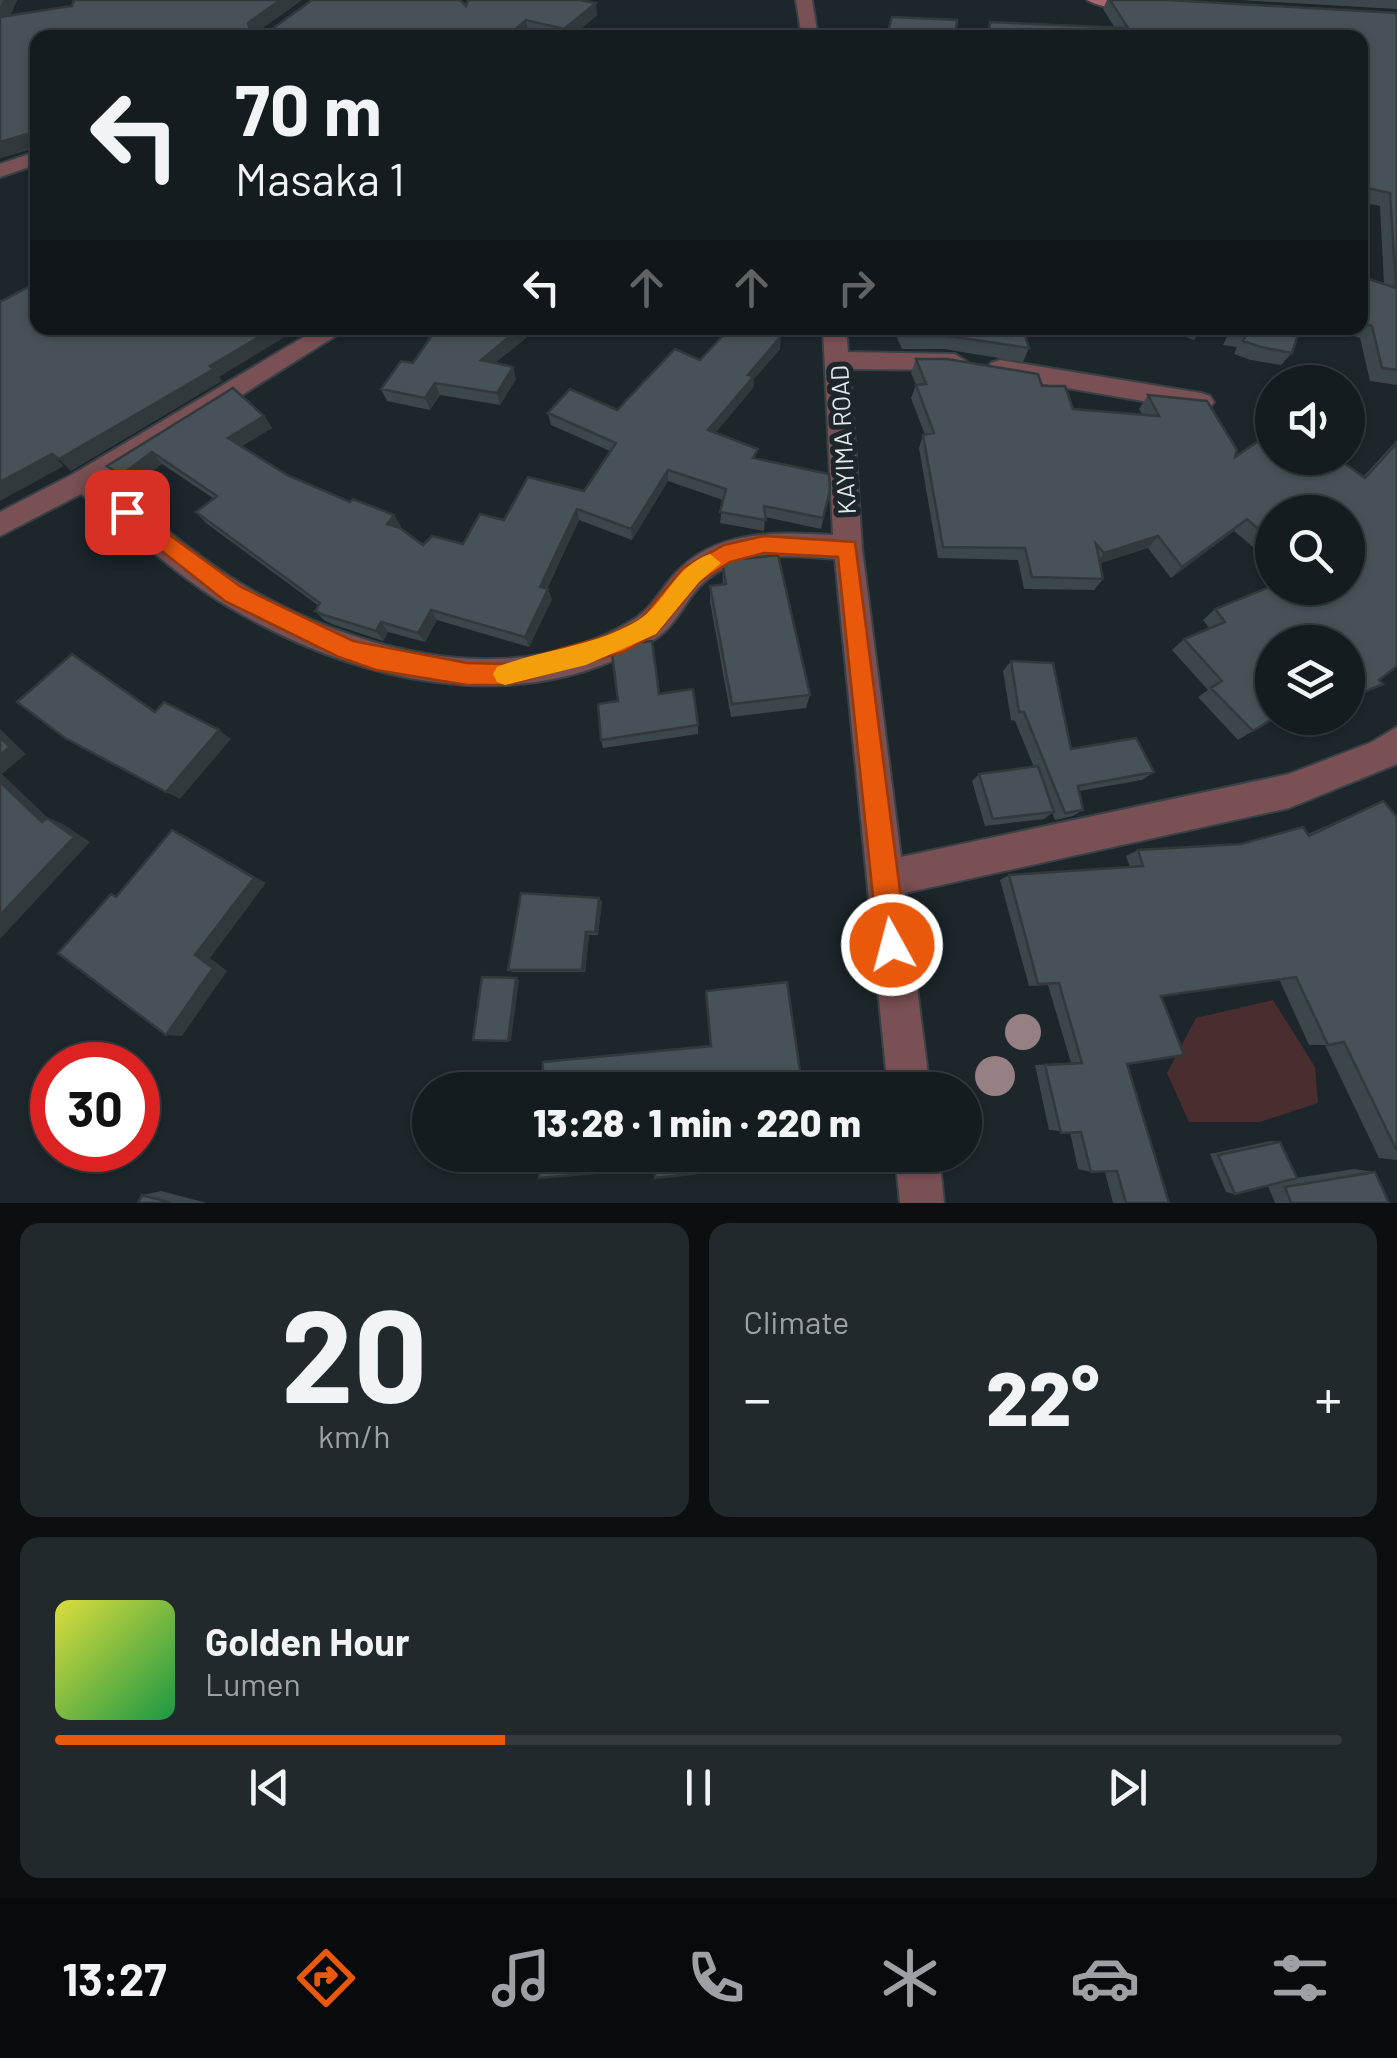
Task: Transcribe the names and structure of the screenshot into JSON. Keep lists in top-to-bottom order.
{
  "streets": {
    "street": ["KAYIMA ROAD"]
  },
  "page": {
    "turn": ["70 m", "Masaka 1"],
    "limit": "30",
    "trip": "13:28 · 1 min · 220 m",
    "tile": [
      ["20", "km/h"],
      "Climate"
    ],
    "heat": ["−", "22°", "+"],
    "song": ["Golden Hour", "Lumen"],
    "tabs": "13:27"
  }
}
